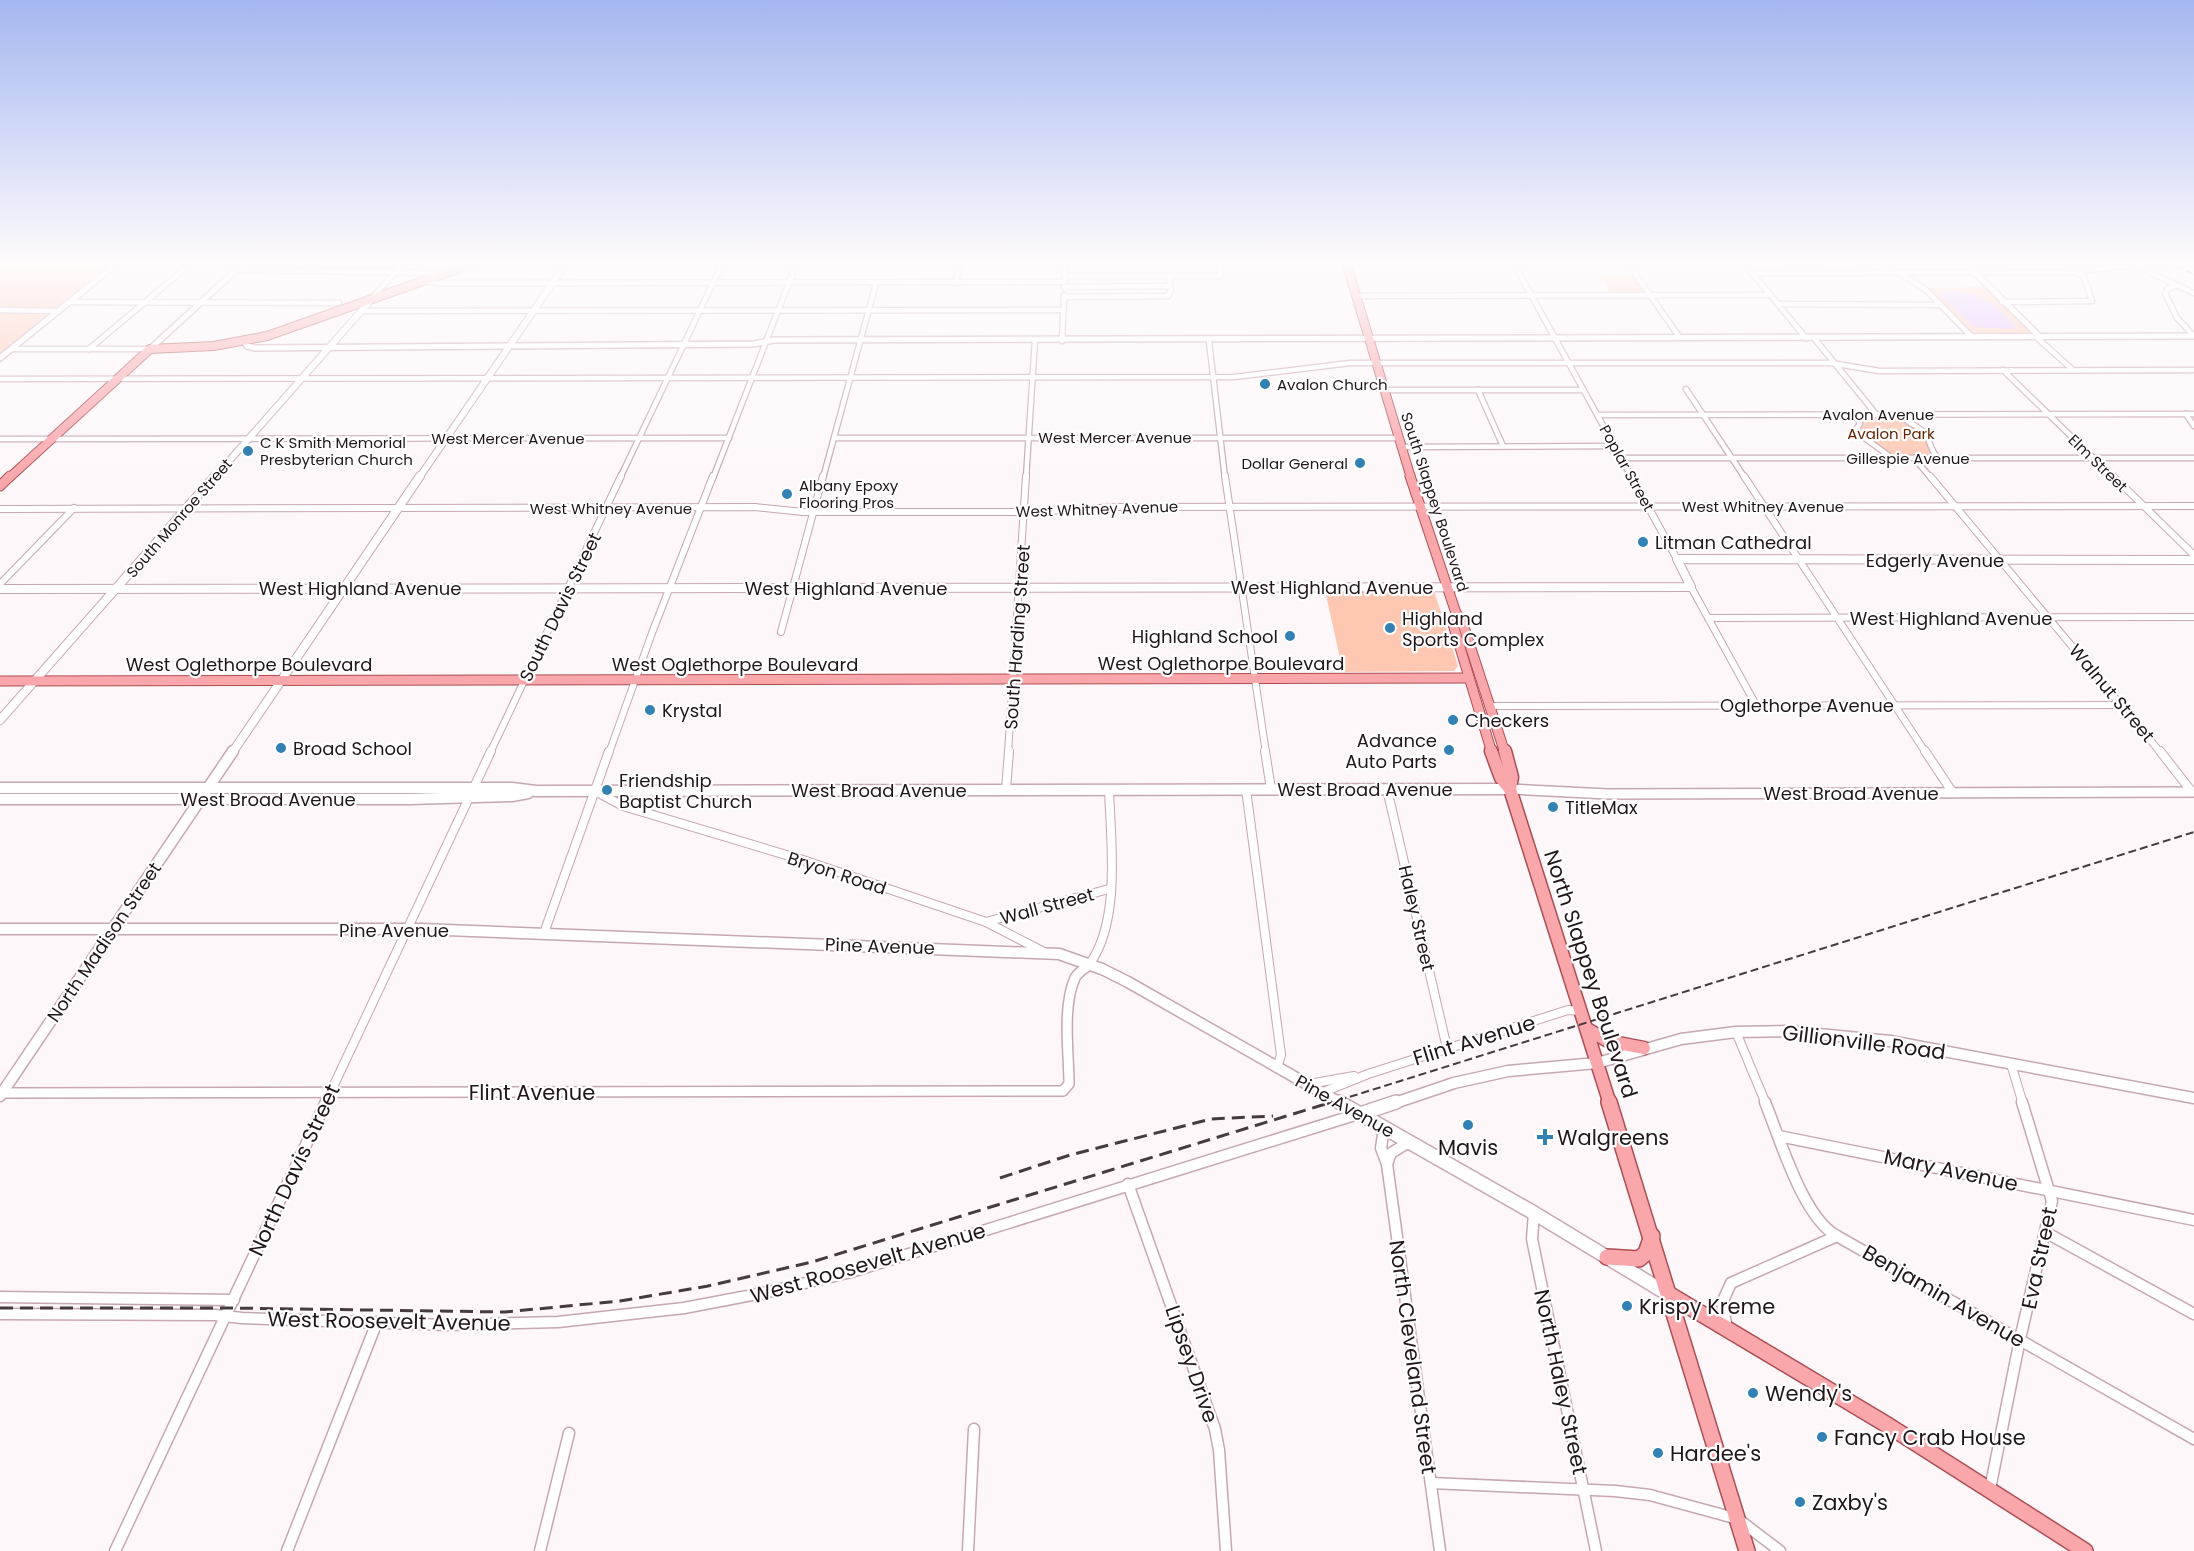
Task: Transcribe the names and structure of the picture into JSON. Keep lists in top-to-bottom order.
{
  "streets": {
    "main road": [
      "South Slappey Boulevard",
      "South Monroe Street",
      "West Oglethorpe Boulevard",
      "West Broad Avenue",
      "Pine Avenue",
      "North Madison Street",
      "North Slappey Boulevard",
      "Gillionville Road"
    ],
    "street": [
      "Avalon Avenue",
      "West Mercer Avenue",
      "Gillespie Avenue",
      "Elm Street",
      "Poplar Street",
      "West Whitney Avenue",
      "Edgerly Avenue",
      "West Highland Avenue",
      "South Davis Street",
      "South Harding Street",
      "Walnut Street",
      "Oglethorpe Avenue",
      "Bryon Road",
      "Wall Street",
      "Haley Street",
      "Flint Avenue",
      "North Davis Street",
      "Mary Avenue",
      "Eva Street",
      "West Roosevelt Avenue",
      "Benjamin Avenue",
      "North Cleveland Street",
      "Lipsey Drive",
      "North Haley Street"
    ]
  },
  "crossings": [
    ["Avalon Avenue", "Elm Street"],
    ["Avalon Avenue", "Poplar Street"],
    ["West Mercer Avenue", "South Slappey Boulevard"],
    ["West Mercer Avenue", "South Monroe Street"],
    ["West Mercer Avenue", "South Davis Street"],
    ["West Mercer Avenue", "South Harding Street"],
    ["West Mercer Avenue", "North Madison Street"],
    ["Gillespie Avenue", "Elm Street"],
    ["Gillespie Avenue", "Poplar Street"],
    ["Gillespie Avenue", "Walnut Street"],
    ["Elm Street", "West Whitney Avenue"],
    ["Elm Street", "Edgerly Avenue"],
    ["Poplar Street", "West Whitney Avenue"],
    ["Poplar Street", "Edgerly Avenue"],
    ["Poplar Street", "West Highland Avenue"],
    ["Poplar Street", "Oglethorpe Avenue"],
    ["South Slappey Boulevard", "West Whitney Avenue"],
    ["South Slappey Boulevard", "West Highland Avenue"],
    ["South Slappey Boulevard", "West Oglethorpe Boulevard"],
    ["South Slappey Boulevard", "North Slappey Boulevard"],
    ["West Whitney Avenue", "South Monroe Street"],
    ["West Whitney Avenue", "South Davis Street"],
    ["West Whitney Avenue", "South Harding Street"],
    ["West Whitney Avenue", "Walnut Street"],
    ["West Whitney Avenue", "North Madison Street"],
    ["South Monroe Street", "West Highland Avenue"],
    ["South Monroe Street", "West Oglethorpe Boulevard"],
    ["Edgerly Avenue", "Walnut Street"],
    ["West Highland Avenue", "South Davis Street"],
    ["West Highland Avenue", "South Harding Street"],
    ["West Highland Avenue", "Walnut Street"],
    ["West Highland Avenue", "North Madison Street"],
    ["South Davis Street", "West Oglethorpe Boulevard"],
    ["South Davis Street", "West Broad Avenue"],
    ["South Davis Street", "North Davis Street"],
    ["South Harding Street", "West Oglethorpe Boulevard"],
    ["South Harding Street", "West Broad Avenue"],
    ["West Oglethorpe Boulevard", "North Madison Street"],
    ["West Oglethorpe Boulevard", "North Slappey Boulevard"],
    ["Walnut Street", "Oglethorpe Avenue"],
    ["Walnut Street", "West Broad Avenue"],
    ["Oglethorpe Avenue", "North Slappey Boulevard"],
    ["West Broad Avenue", "Bryon Road"],
    ["West Broad Avenue", "Haley Street"],
    ["West Broad Avenue", "North Madison Street"],
    ["West Broad Avenue", "North Slappey Boulevard"],
    ["West Broad Avenue", "North Davis Street"],
    ["Bryon Road", "Wall Street"],
    ["Bryon Road", "Pine Avenue"],
    ["Haley Street", "Flint Avenue"],
    ["Pine Avenue", "North Madison Street"],
    ["Pine Avenue", "North Slappey Boulevard"],
    ["Pine Avenue", "Flint Avenue"],
    ["Pine Avenue", "Gillionville Road"],
    ["Pine Avenue", "North Davis Street"],
    ["Pine Avenue", "West Roosevelt Avenue"],
    ["Pine Avenue", "North Cleveland Street"],
    ["Pine Avenue", "North Haley Street"],
    ["North Madison Street", "Flint Avenue"],
    ["North Slappey Boulevard", "Flint Avenue"],
    ["North Slappey Boulevard", "Gillionville Road"],
    ["Flint Avenue", "North Davis Street"],
    ["Gillionville Road", "Eva Street"],
    ["Gillionville Road", "West Roosevelt Avenue"],
    ["Gillionville Road", "Benjamin Avenue"],
    ["North Davis Street", "West Roosevelt Avenue"],
    ["Mary Avenue", "Eva Street"],
    ["Mary Avenue", "Benjamin Avenue"],
    ["Eva Street", "Benjamin Avenue"],
    ["West Roosevelt Avenue", "Lipsey Drive"]
  ],
  "parks": ["Avalon Park"],
  "places": {
    "other": [
      "Avalon Church",
      "C K Smith Memorial Presbyterian Church",
      "Dollar General",
      "Albany Epoxy Flooring Pros",
      "Litman Cathedral",
      "Highland Sports Complex",
      "Highland School",
      "Krystal",
      "Checkers",
      "Broad School",
      "Advance Auto Parts",
      "Friendship Baptist Church",
      "TitleMax",
      "Mavis",
      "Krispy Kreme",
      "Wendy's",
      "Fancy Crab House",
      "Hardee's",
      "Zaxby's"
    ],
    "health": ["Walgreens"]
  }
}
